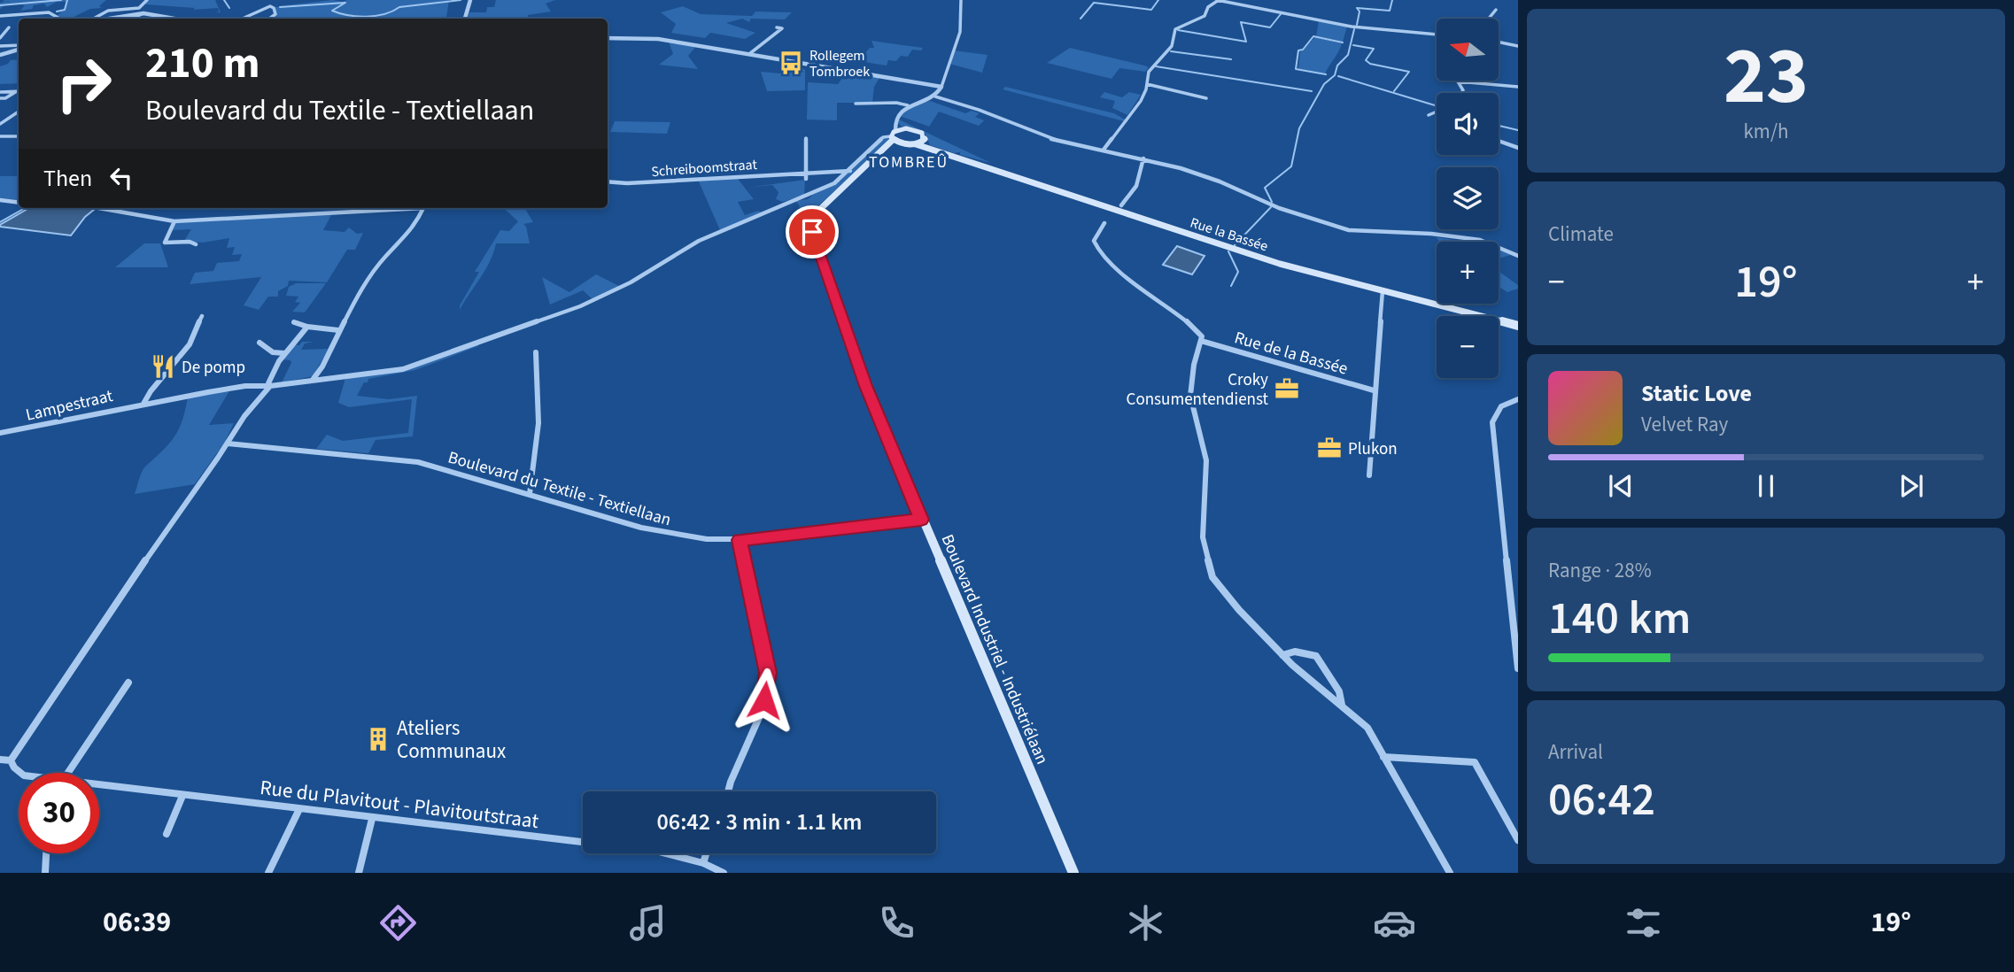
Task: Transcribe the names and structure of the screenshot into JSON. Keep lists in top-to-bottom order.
{
  "streets": {
    "main road": ["Rue la Bassée", "Boulevard Industriel - Industriélaan"],
    "street": [
      "Schreiboomstraat",
      "Rue de la Bassée",
      "Lampestraat",
      "Boulevard du Textile - Textiellaan",
      "Rue du Plavitout - Plavitoutstraat"
    ]
  },
  "crossings": [
    ["Schreiboomstraat", "Lampestraat"],
    ["Lampestraat", "Boulevard Industriel - Industriélaan"],
    ["Boulevard du Textile - Textiellaan", "Boulevard Industriel - Industriélaan"]
  ],
  "districts": ["TOMBREÛ"],
  "places": {
    "bus stop": ["Rollegem Tombroek"],
    "restaurant": ["De pomp"],
    "office": ["Croky Consumentendienst", "Plukon"],
    "building": ["Ateliers Communaux"]
  },
  "north": "left",
  "page": {
    "tile": [
      ["23", "km/h"],
      "Climate",
      ["Range · 28%", "140 km"],
      ["Arrival", "06:42"]
    ],
    "map_buttons": ["+", "−"],
    "turn": ["210 m", "Boulevard du Textile - Textiellaan"],
    "then": "Then",
    "heat": ["−", "19°", "+"],
    "song": ["Static Love", "Velvet Ray"],
    "limit": "30",
    "trip": "06:42 · 3 min · 1.1 km",
    "tabs": ["06:39", "19°"]
  }
}
